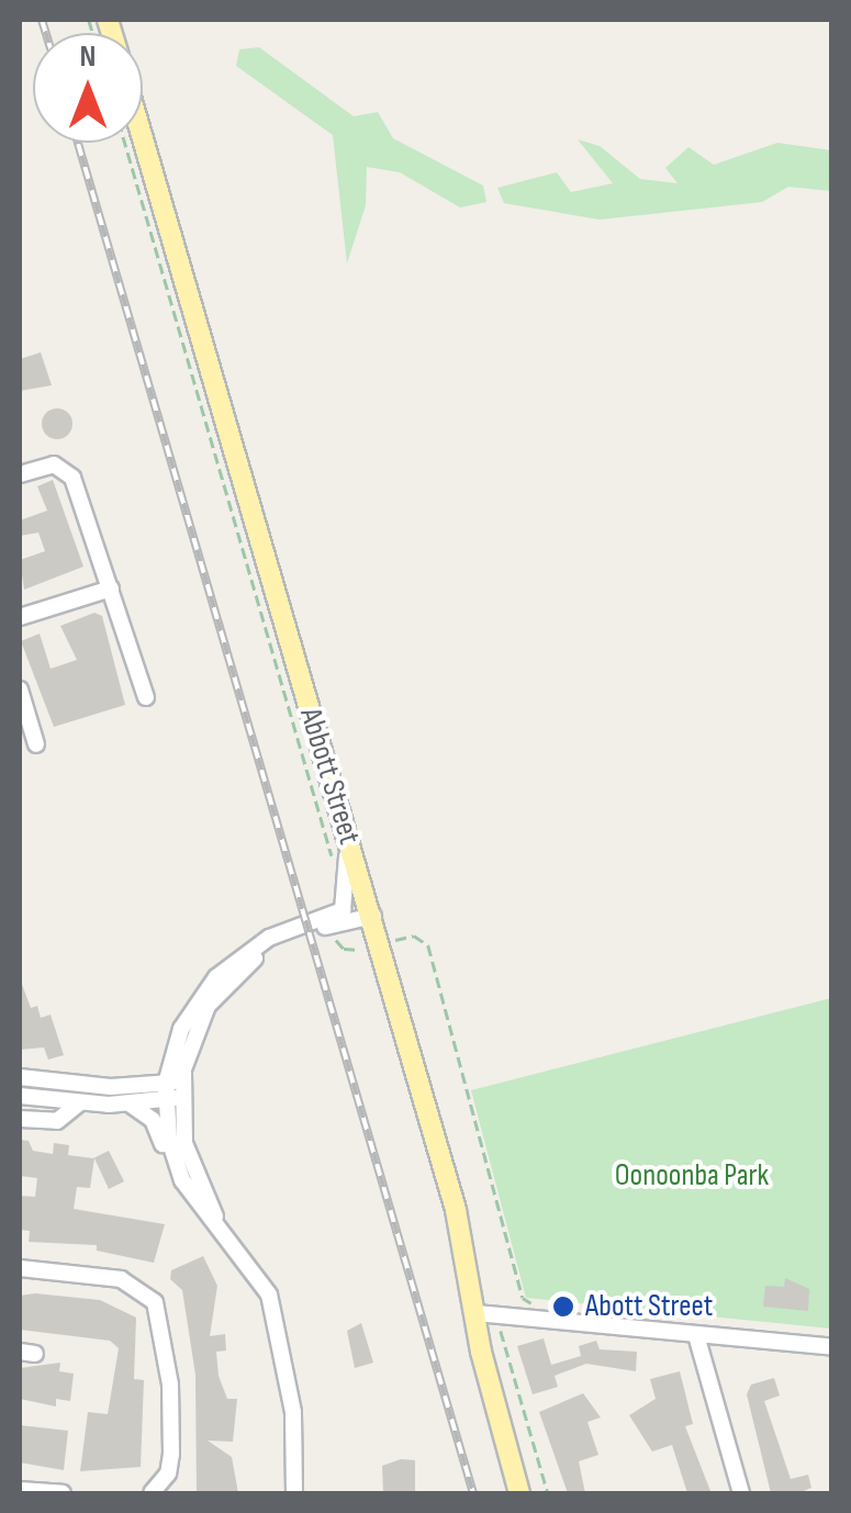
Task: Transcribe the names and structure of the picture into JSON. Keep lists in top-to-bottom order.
{
  "streets": {
    "main road": ["Abbott Street"]
  },
  "parks": ["Oonoonba Park"],
  "places": ["Abott Street"],
  "north": "top"
}
